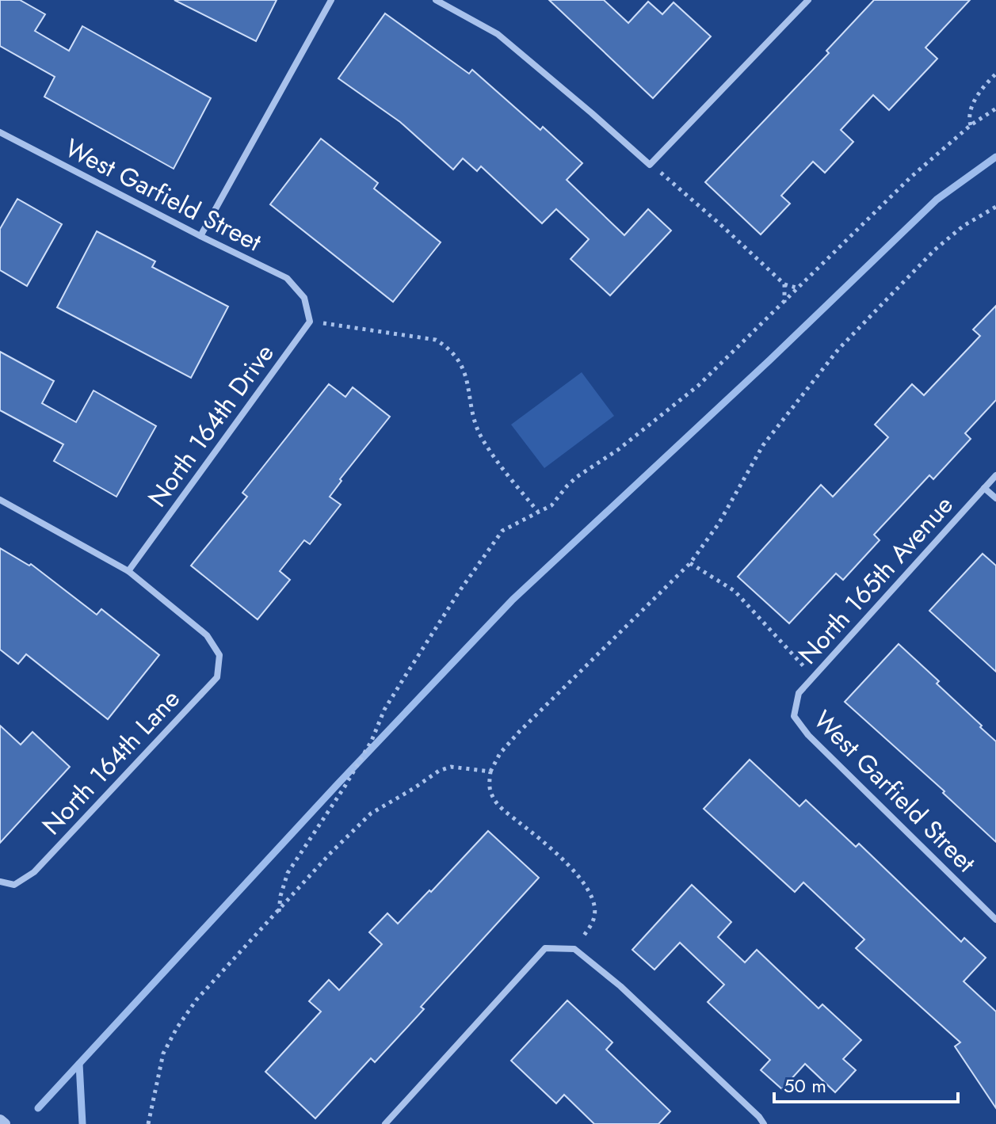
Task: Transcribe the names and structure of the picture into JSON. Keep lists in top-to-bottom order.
{
  "streets": {
    "street": [
      "West Garfield Street",
      "North 164th Drive",
      "North 165th Avenue",
      "North 164th Lane"
    ]
  },
  "crossings": [
    ["West Garfield Street", "North 164th Drive"],
    ["West Garfield Street", "North 165th Avenue"],
    ["North 164th Drive", "North 164th Lane"]
  ],
  "scale_bar": "50 m"
}
